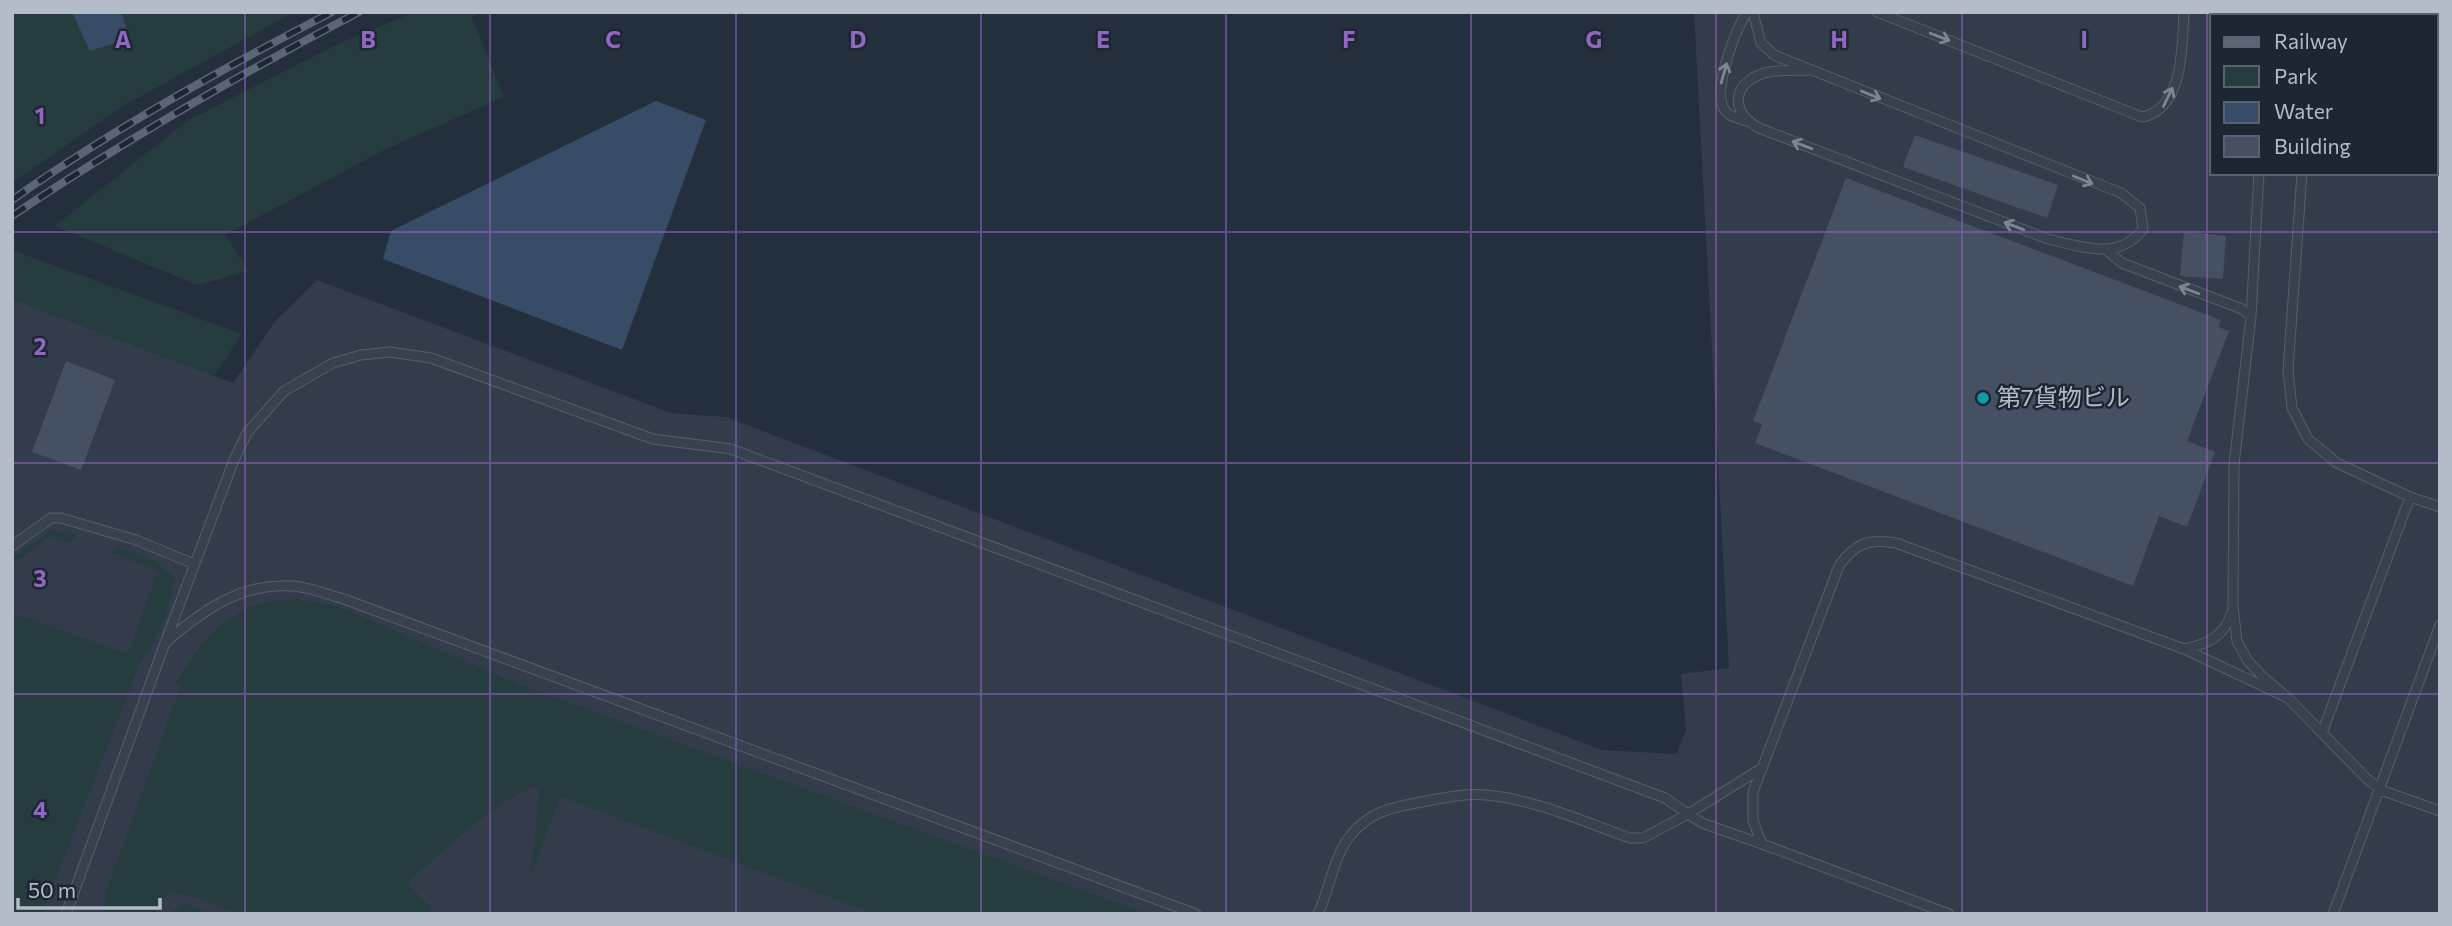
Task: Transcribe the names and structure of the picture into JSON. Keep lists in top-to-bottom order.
{
  "places": ["第7貨物ビル"],
  "legend": [
    "Railway",
    "Park",
    "Water",
    "Building"
  ],
  "scale_bar": "50 m",
  "grid": {
    "columns": [
      "A",
      "B",
      "C",
      "D",
      "E",
      "F",
      "G",
      "H",
      "I"
    ],
    "rows": [
      "1",
      "2",
      "3",
      "4"
    ]
  }
}
